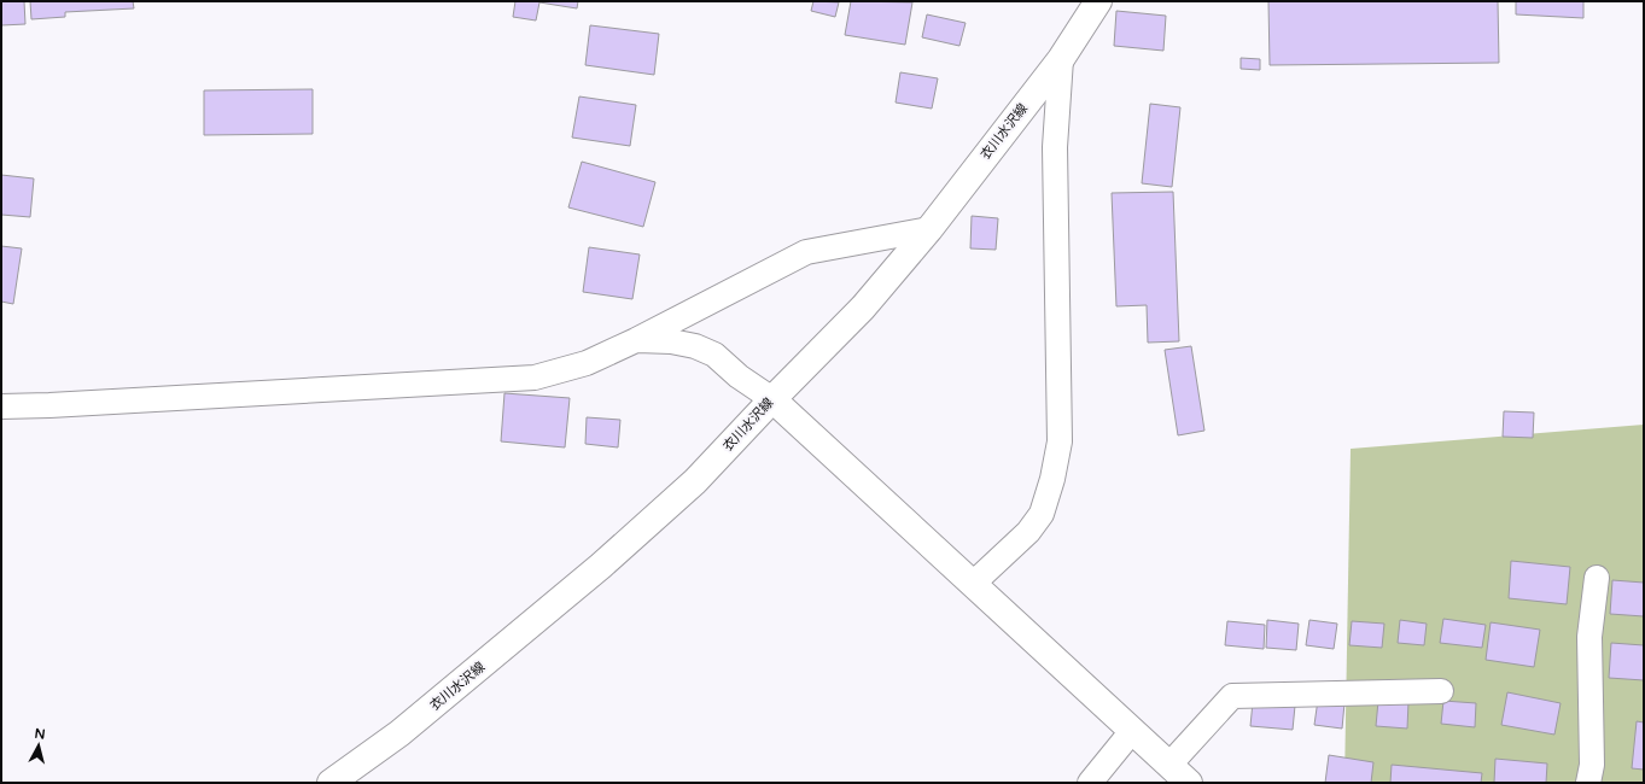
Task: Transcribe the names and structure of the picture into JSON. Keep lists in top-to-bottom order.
{
  "streets": {
    "main road": ["衣川水沢線"]
  },
  "north": "top"
}
